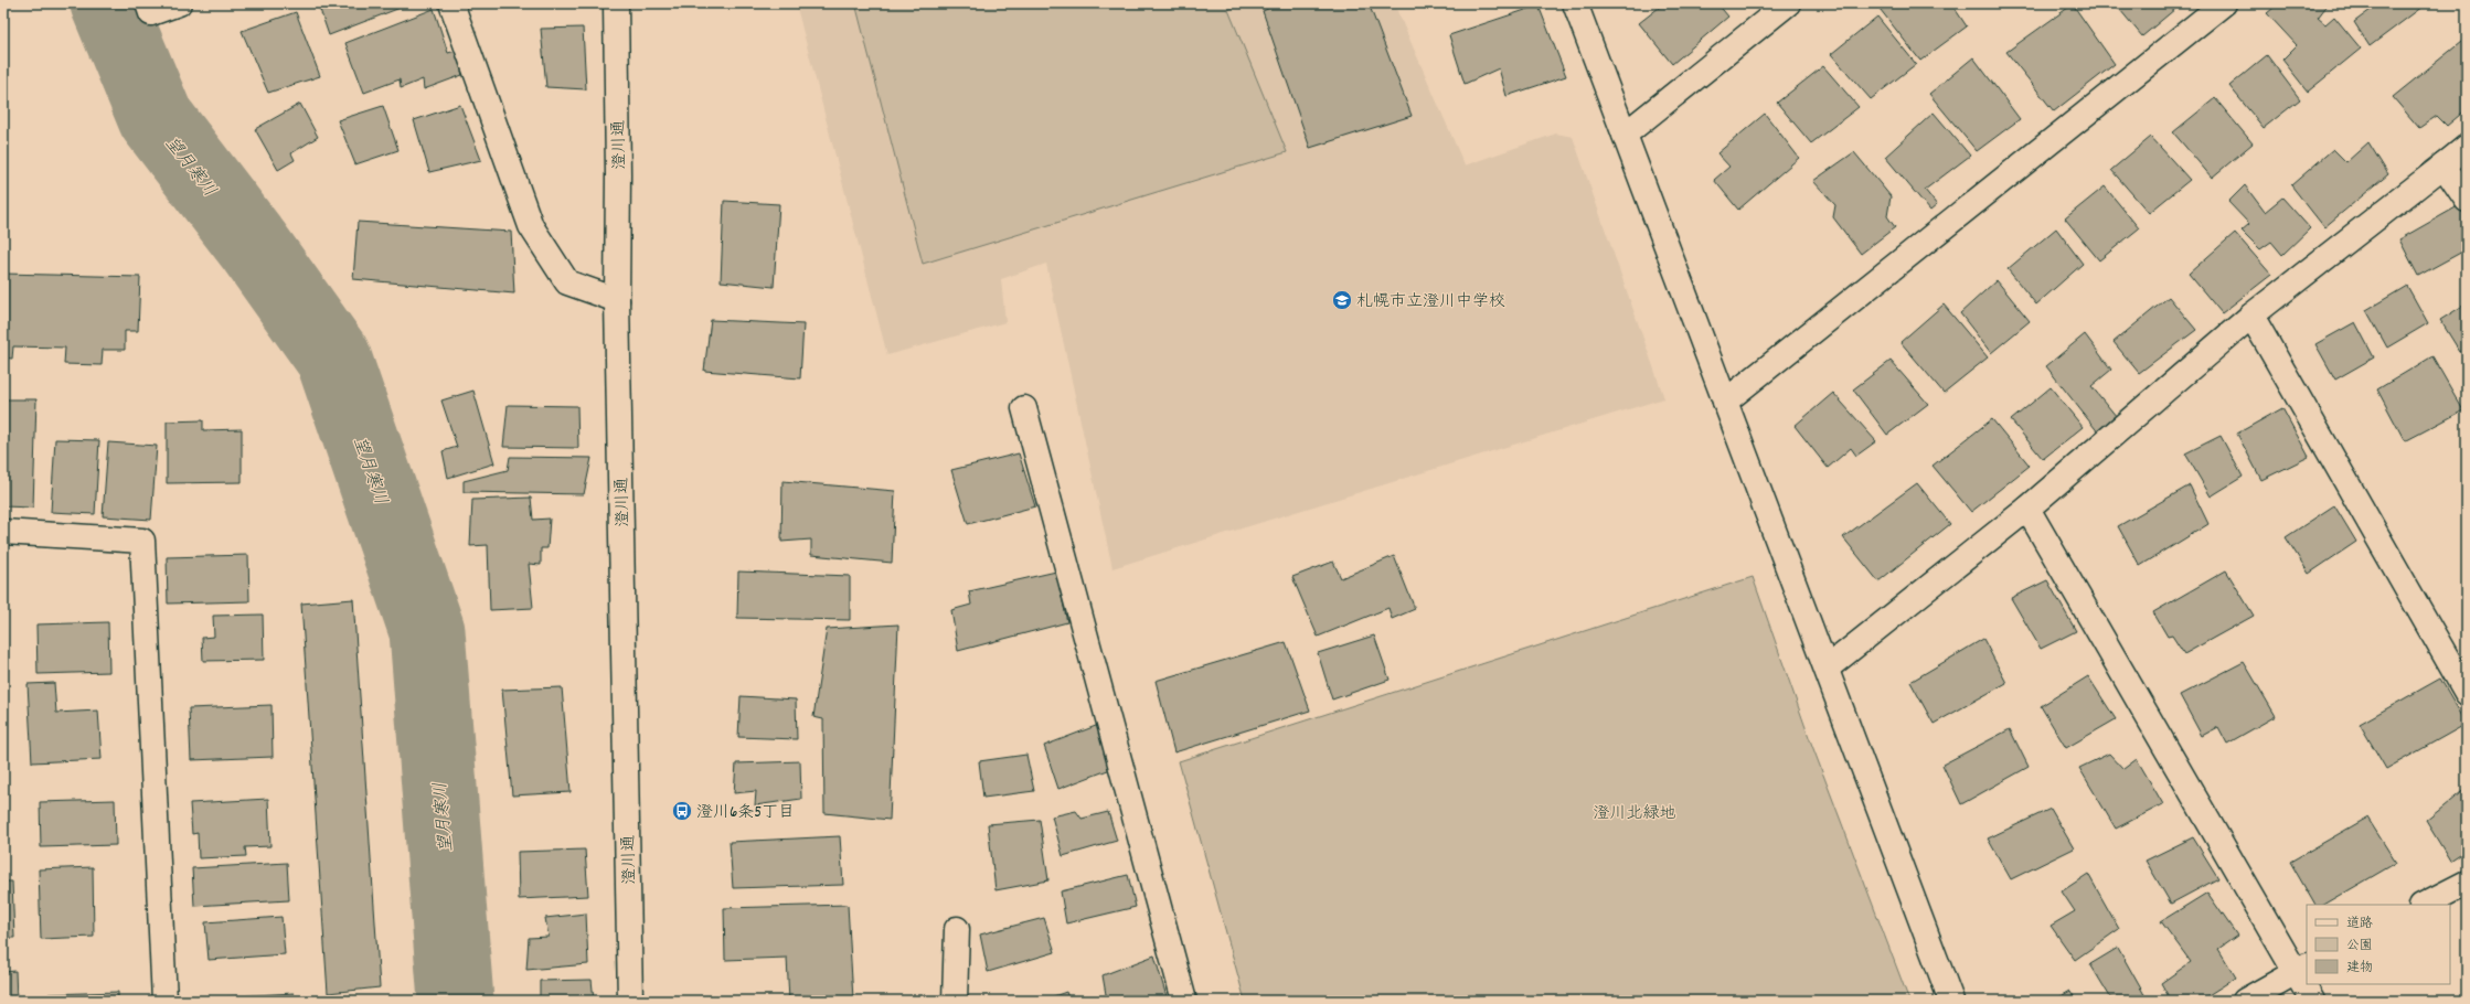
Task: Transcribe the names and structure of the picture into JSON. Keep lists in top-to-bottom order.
{
  "streets": {
    "street": ["澄川通"]
  },
  "water": ["望月寒川"],
  "parks": ["澄川北緑地"],
  "places": {
    "school or university": ["札幌市立澄川中学校"],
    "bus stop": ["澄川6条5丁目"]
  },
  "legend": ["道路", "公園", "建物"]
}
